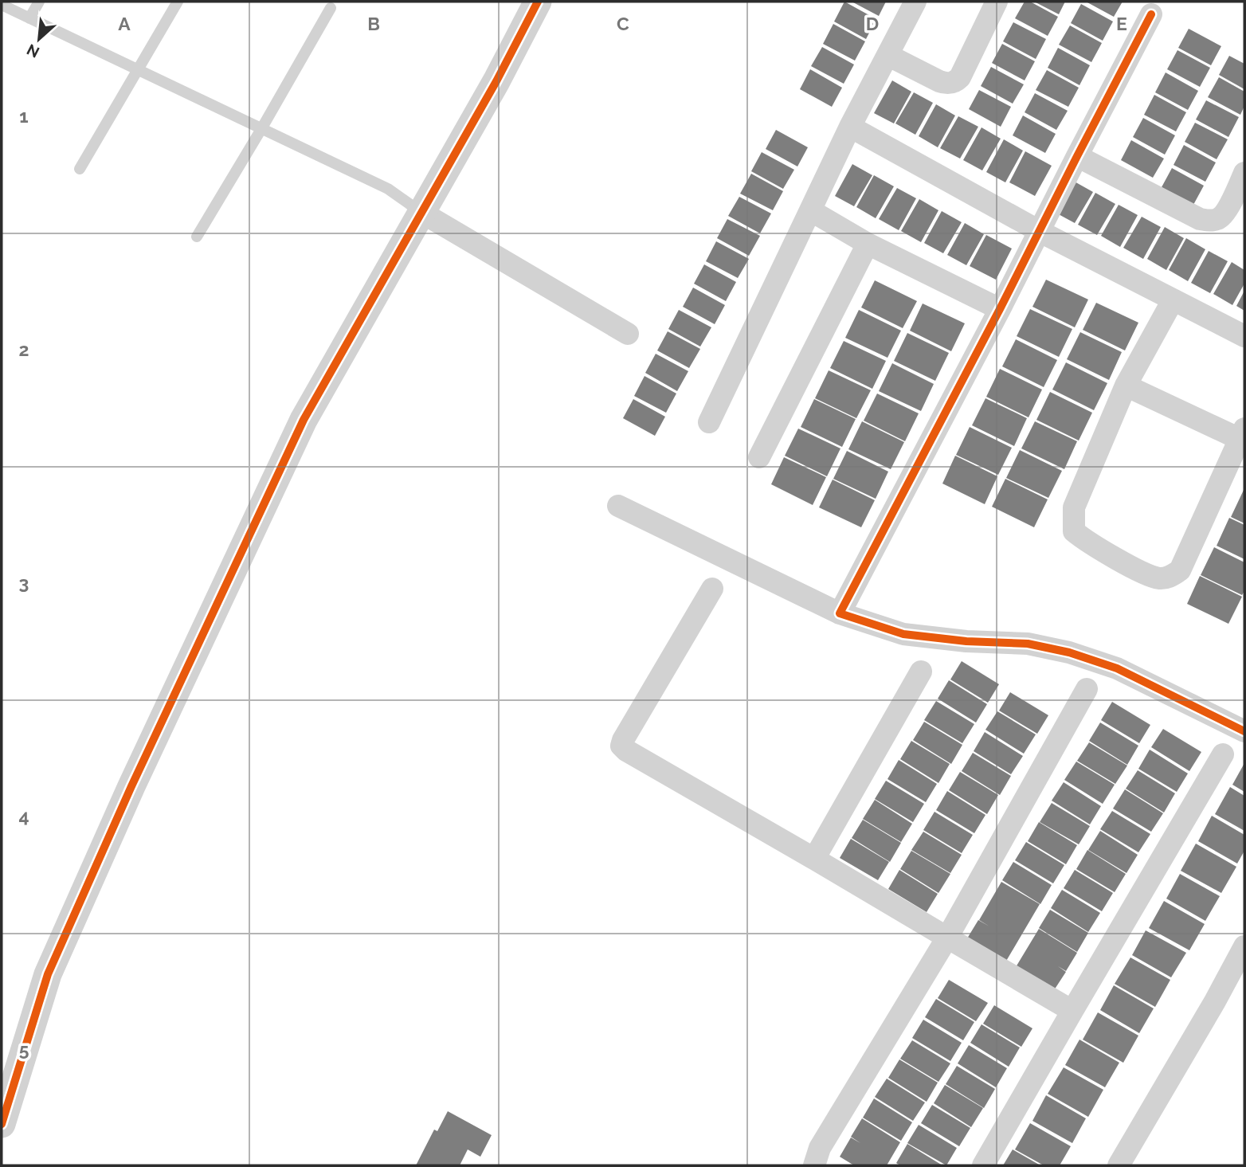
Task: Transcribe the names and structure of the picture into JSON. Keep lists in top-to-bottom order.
{
  "north": "bottom left",
  "grid": {
    "columns": [
      "A",
      "B",
      "C",
      "D",
      "E"
    ],
    "rows": [
      "1",
      "2",
      "3",
      "4",
      "5"
    ]
  }
}
